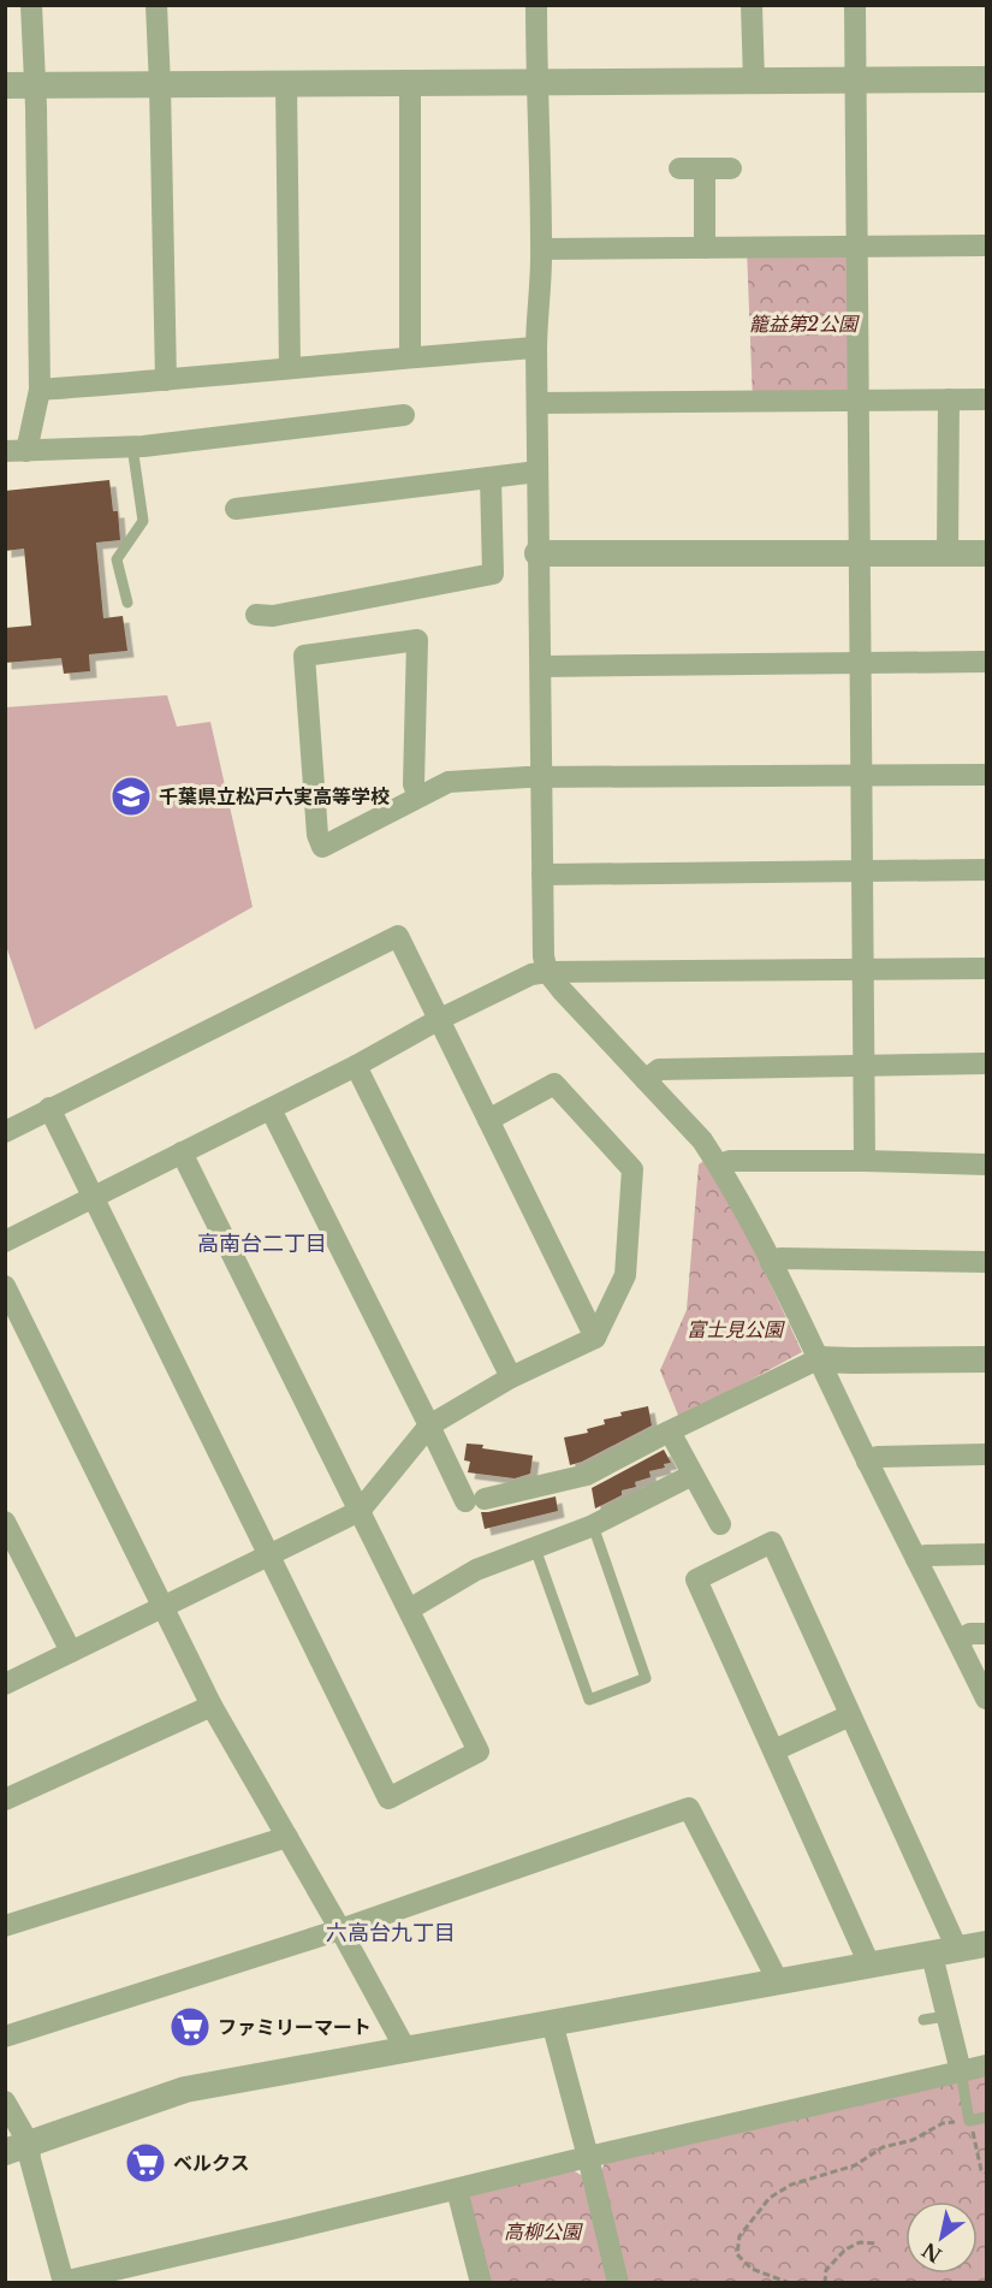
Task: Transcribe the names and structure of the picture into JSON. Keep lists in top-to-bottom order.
{
  "districts": ["高南台二丁目", "六高台九丁目"],
  "parks": ["籠益第2公園", "富士見公園", "高柳公園"],
  "places": {
    "school or university": ["千葉県立松戸六実高等学校"],
    "supermarket": ["ファミリーマート", "ベルクス"]
  },
  "north": "bottom left"
}
